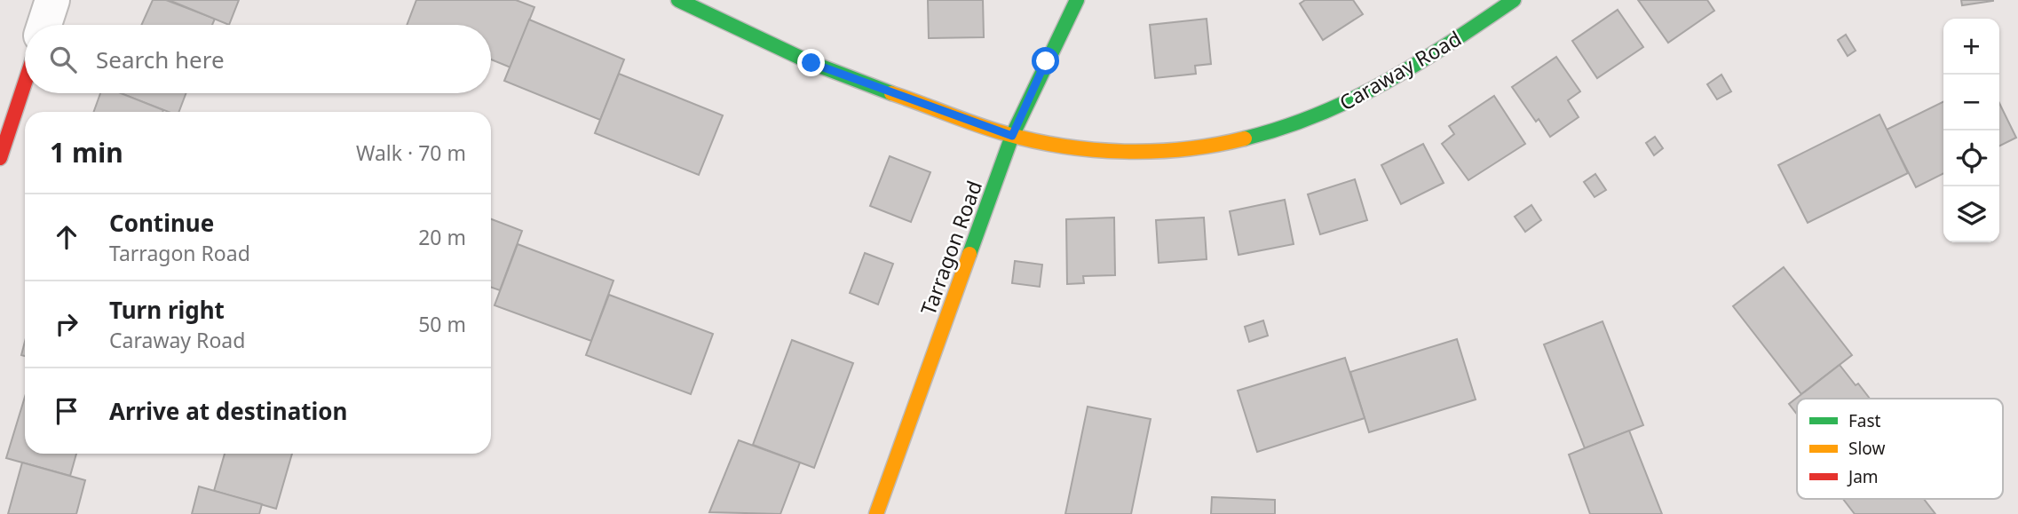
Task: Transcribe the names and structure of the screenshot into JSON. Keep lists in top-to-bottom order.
{
  "streets": {
    "street": ["Caraway Road", "Tarragon Road"]
  },
  "crossings": [
    ["Caraway Road", "Tarragon Road"]
  ],
  "legend": ["Fast", "Slow", "Jam"],
  "page": {
    "map_buttons": ["+", "−"],
    "search": "Search here",
    "heading": ["1 min", "Walk · 70 m"],
    "list": [
      ["Continue", "Tarragon Road", "20 m"],
      ["Turn right", "Caraway Road", "50 m"],
      "Arrive at destination"
    ]
  }
}
